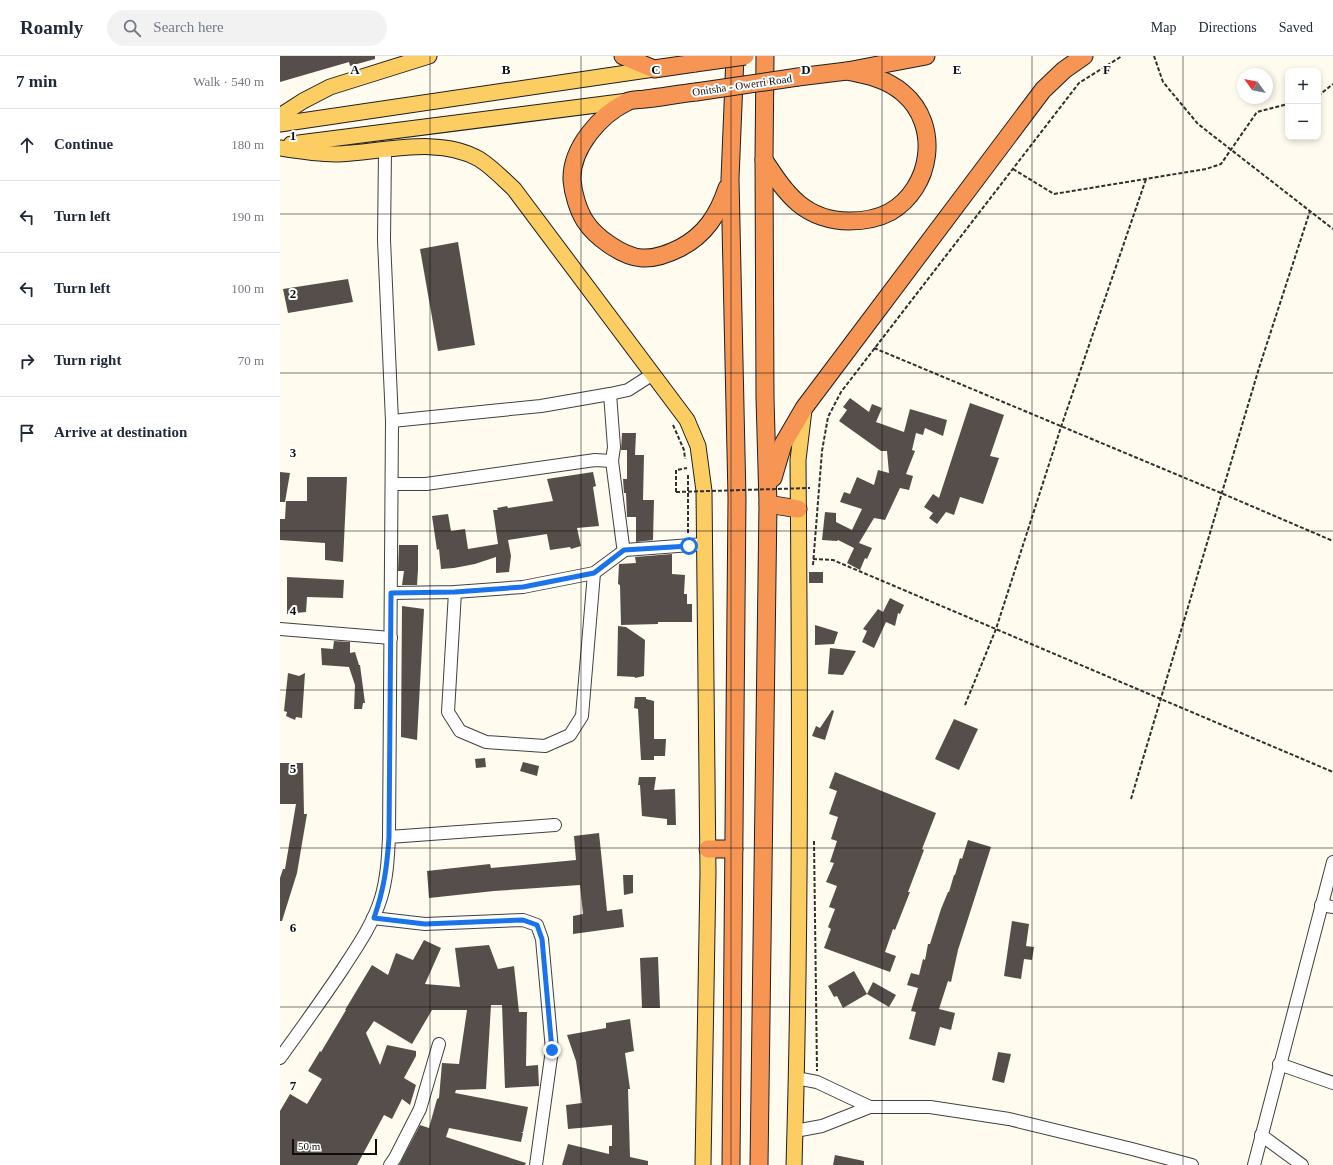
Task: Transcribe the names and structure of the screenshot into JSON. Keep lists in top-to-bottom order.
{
  "streets": {
    "highway": ["Onitsha - Owerri Road"]
  },
  "scale_bar": "50 m",
  "north": "top left",
  "page": {
    "header": "Roamly",
    "search": "Search here",
    "nav": ["Map", "Directions", "Saved"],
    "heading": ["7 min", "Walk · 540 m"],
    "map_buttons": ["+", "−"],
    "list": [
      ["Continue", "180 m"],
      ["Turn left", "190 m"],
      ["Turn left", "100 m"],
      ["Turn right", "70 m"],
      "Arrive at destination"
    ],
    "scale": "50 m"
  },
  "grid": {
    "columns": [
      "A",
      "B",
      "C",
      "D",
      "E",
      "F"
    ],
    "rows": [
      "1",
      "2",
      "3",
      "4",
      "5",
      "6",
      "7"
    ]
  }
}
